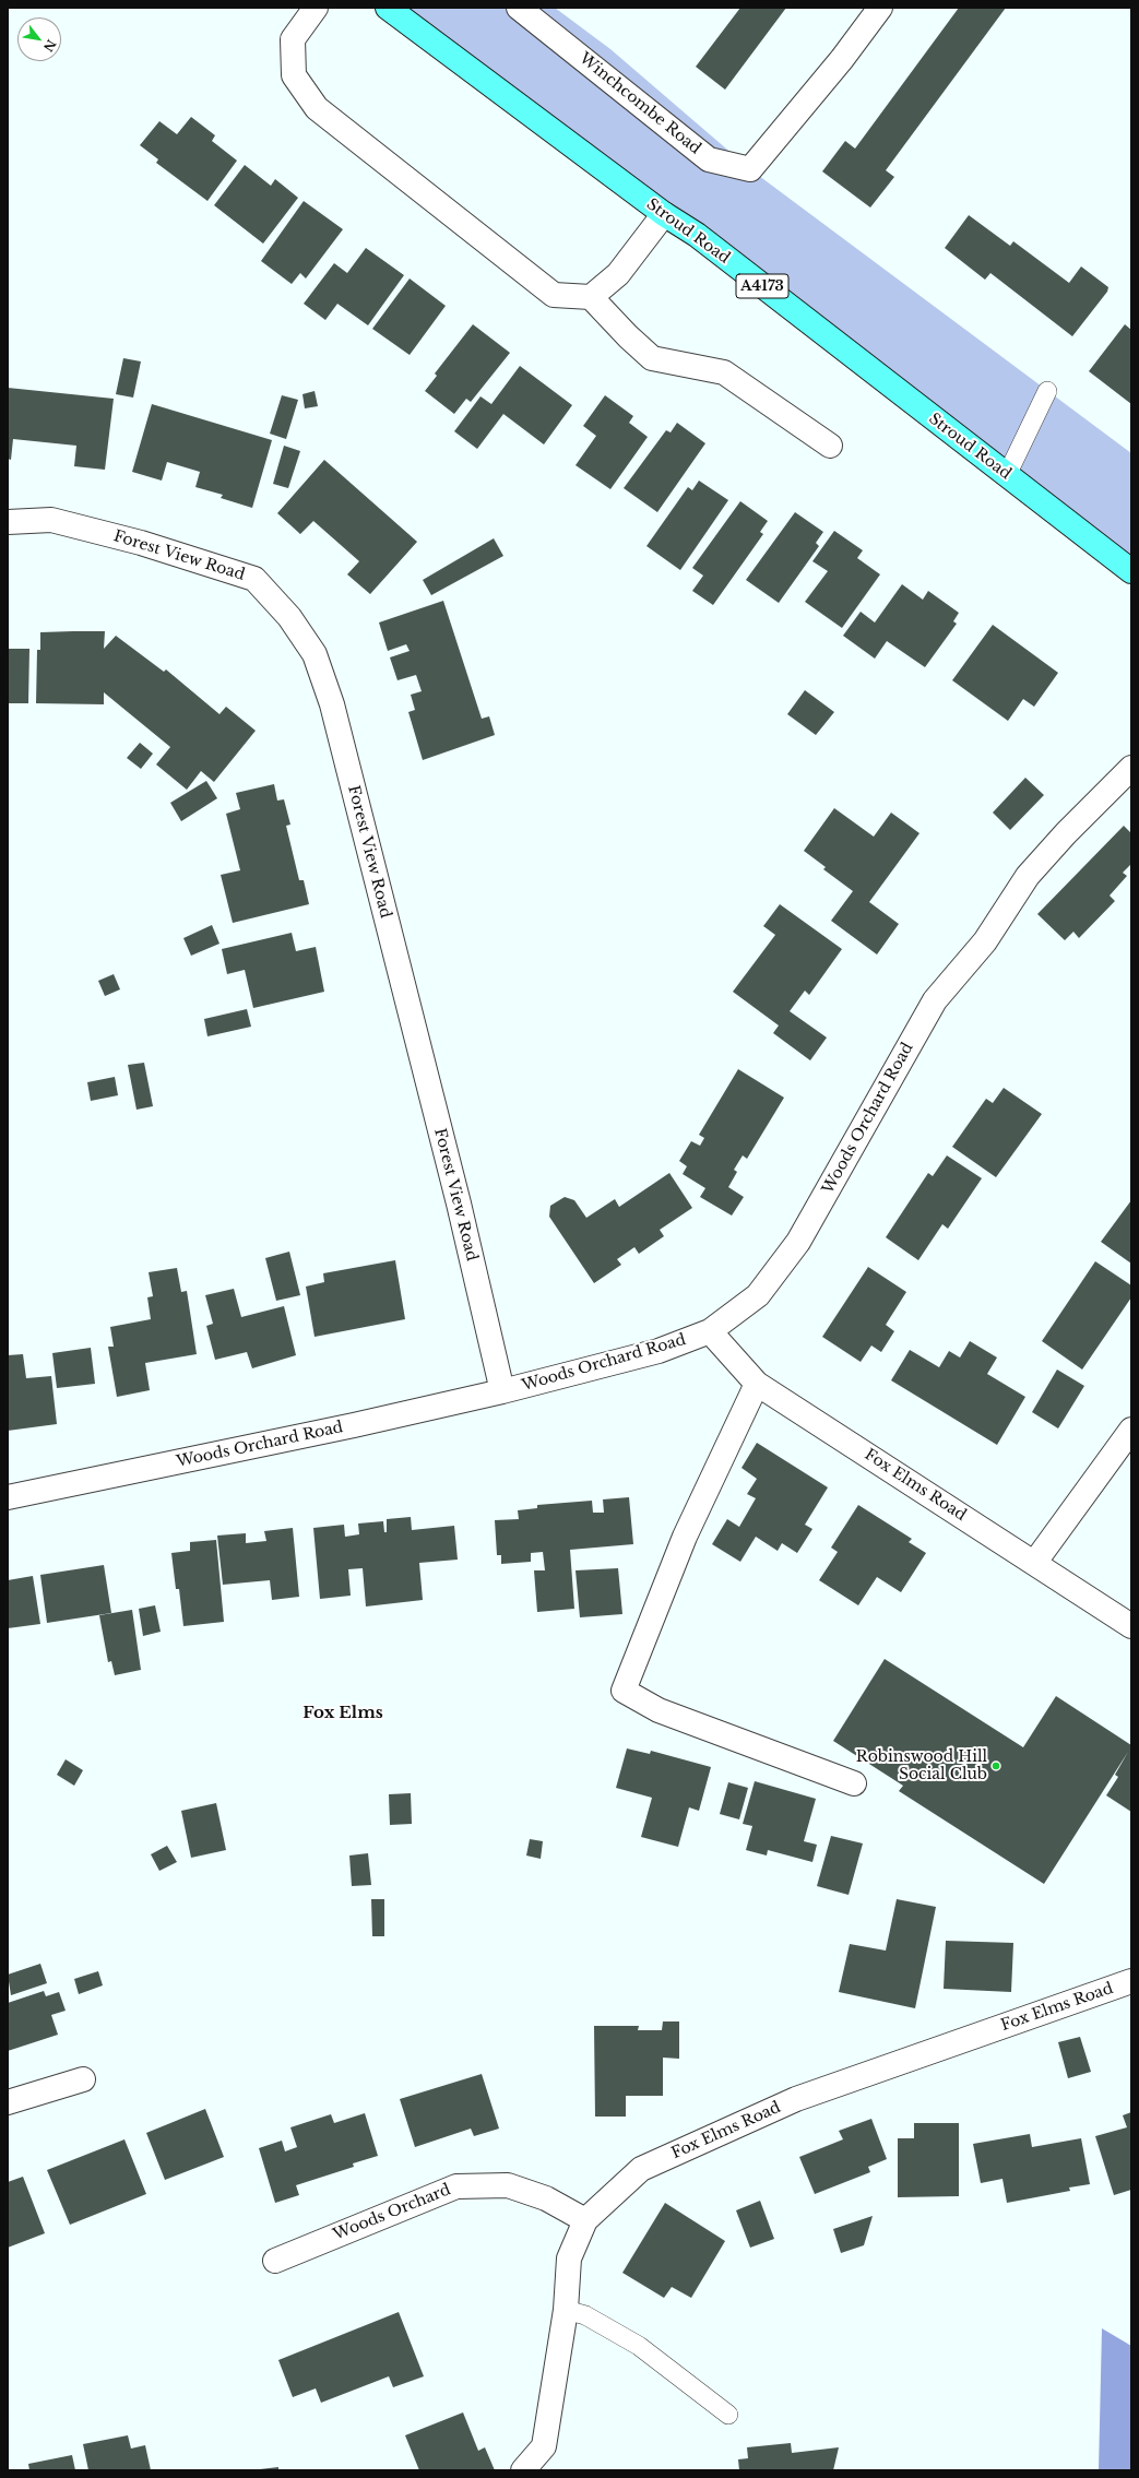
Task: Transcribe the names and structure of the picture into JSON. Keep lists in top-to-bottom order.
{
  "streets": {
    "main road": ["Stroud Road", "A4173"],
    "street": [
      "Winchcombe Road",
      "Forest View Road",
      "Woods Orchard Road",
      "Fox Elms Road",
      "Woods Orchard"
    ]
  },
  "crossings": [
    ["Forest View Road", "Woods Orchard Road"],
    ["Woods Orchard Road", "Fox Elms Road"],
    ["Fox Elms Road", "Woods Orchard"]
  ],
  "districts": ["Fox Elms"],
  "places": ["Robinswood Hill Social Club"],
  "north": "bottom right"
}
